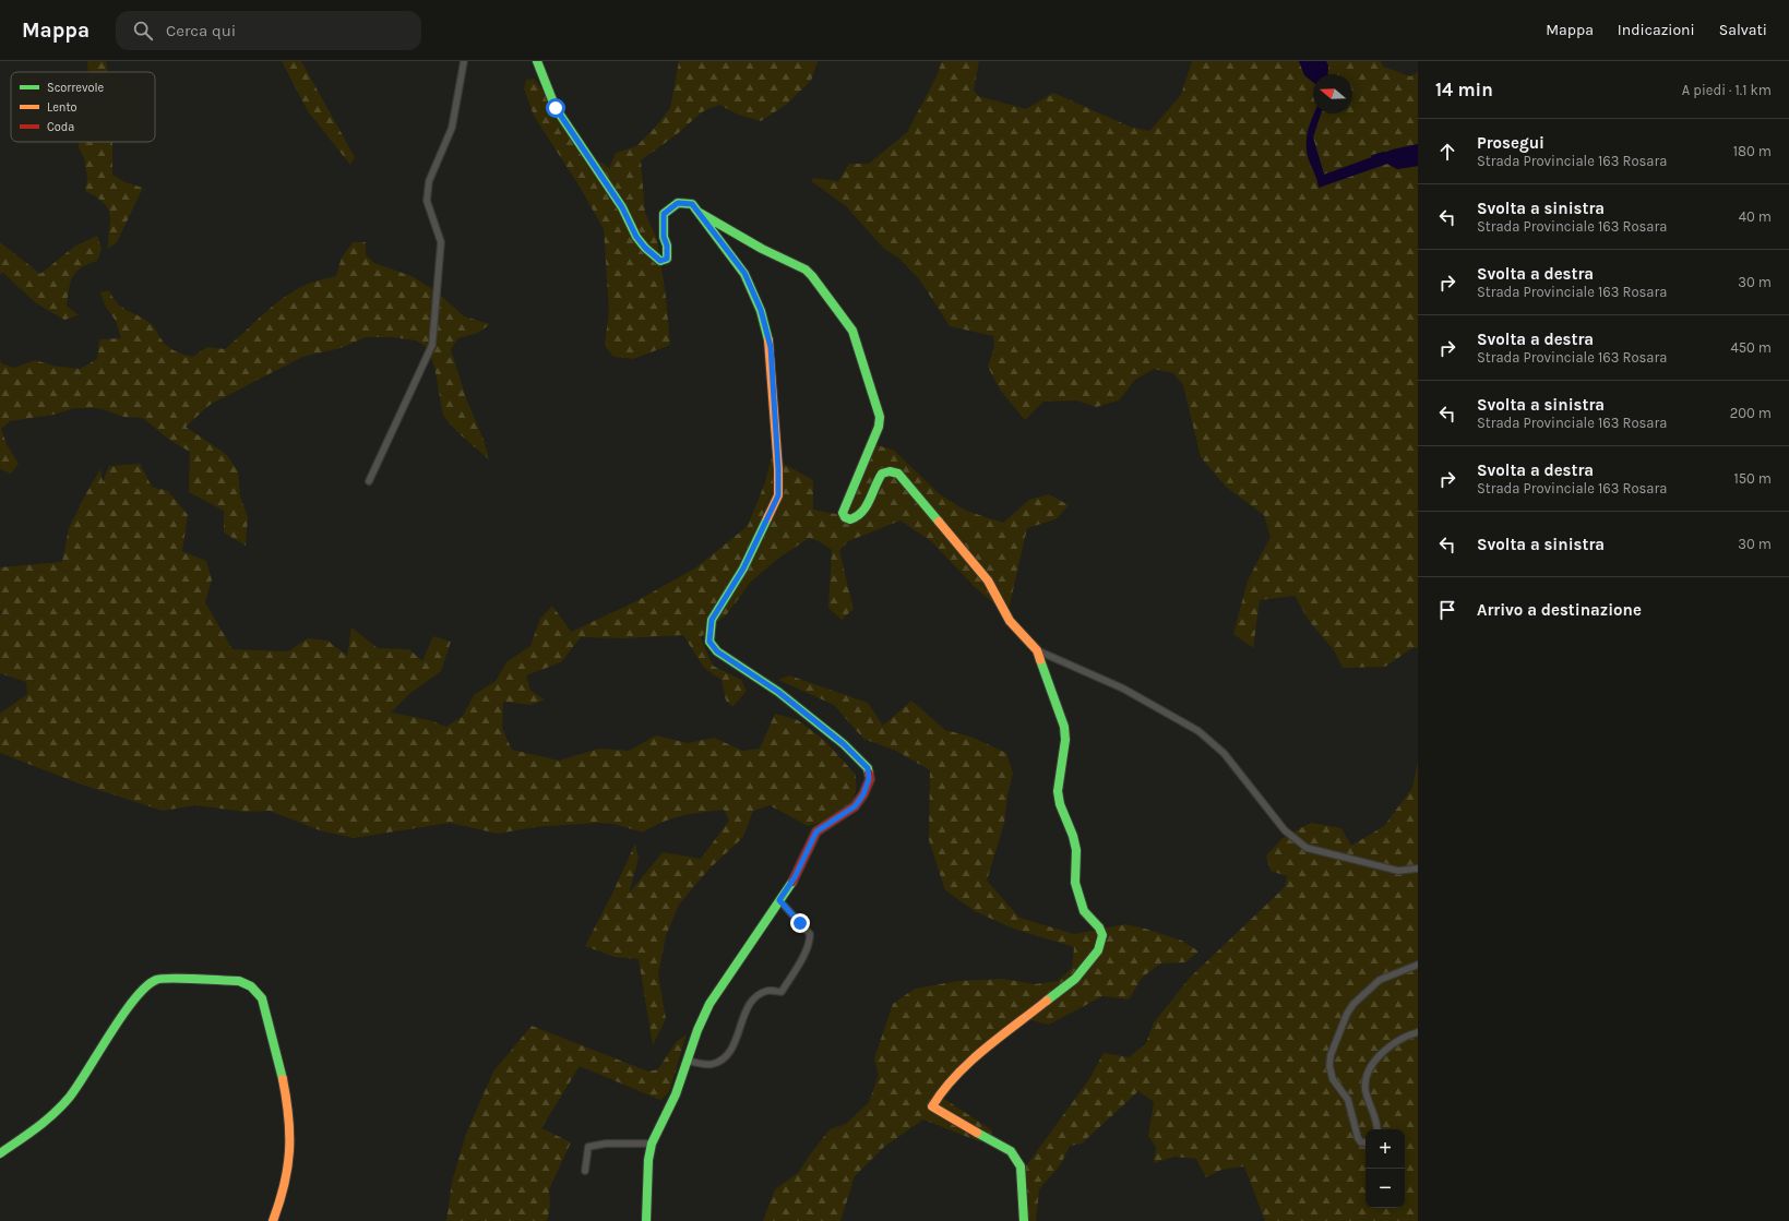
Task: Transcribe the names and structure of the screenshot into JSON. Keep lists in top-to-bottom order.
{
  "legend": ["Scorrevole", "Lento", "Coda"],
  "north": "left",
  "page": {
    "header": "Mappa",
    "search": "Cerca qui",
    "nav": ["Mappa", "Indicazioni", "Salvati"],
    "heading": ["14 min", "A piedi · 1.1 km"],
    "list": [
      ["Prosegui", "Strada Provinciale 163 Rosara", "180 m"],
      ["Svolta a sinistra", "Strada Provinciale 163 Rosara", "40 m"],
      ["Svolta a destra", "Strada Provinciale 163 Rosara", "30 m"],
      ["Svolta a destra", "Strada Provinciale 163 Rosara", "450 m"],
      ["Svolta a sinistra", "Strada Provinciale 163 Rosara", "200 m"],
      ["Svolta a destra", "Strada Provinciale 163 Rosara", "150 m"],
      ["Svolta a sinistra", "30 m"],
      "Arrivo a destinazione"
    ],
    "map_buttons": ["+", "−"]
  }
}
